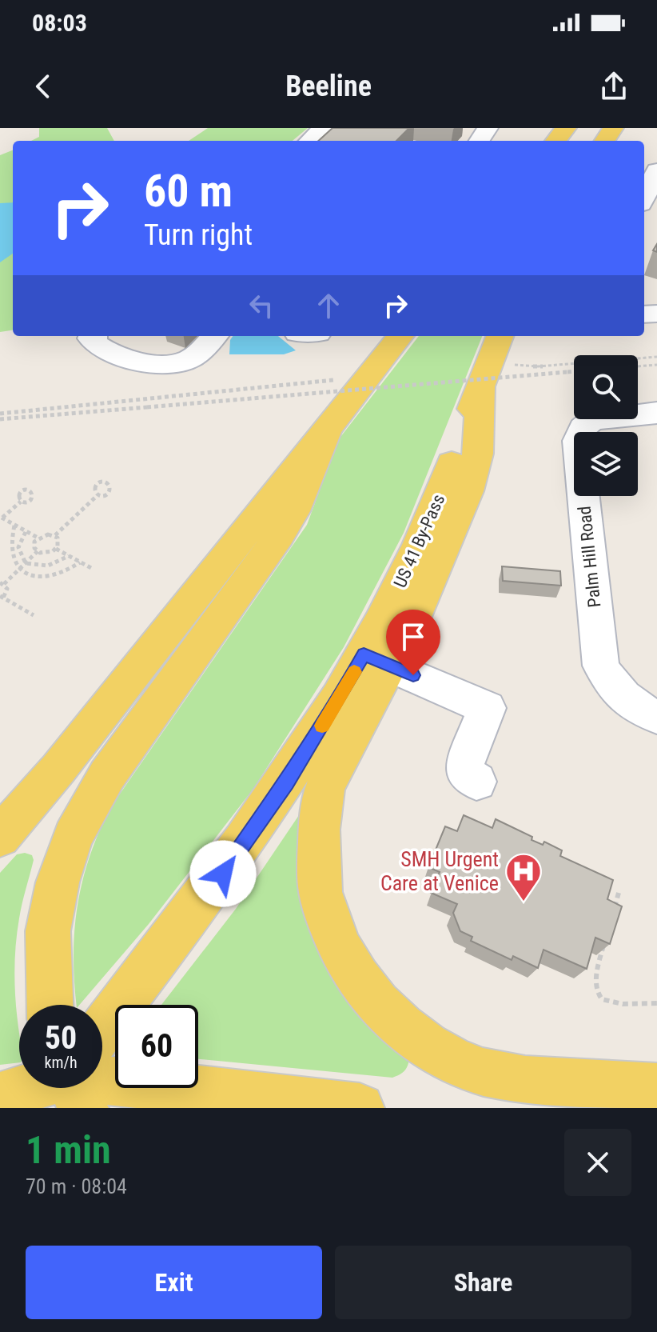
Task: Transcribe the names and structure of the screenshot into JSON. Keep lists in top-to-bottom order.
{
  "streets": {
    "street": ["Palm Hill Road"]
  },
  "places": {
    "hospital": ["SMH Urgent Care at Venice"]
  },
  "page": {
    "status": "08:03",
    "header": "Beeline",
    "turn": ["60 m", "Turn right"],
    "speed": "50 km/h",
    "limit": "60",
    "heading": ["1 min", "70 m · 08:04"],
    "buttons": ["Exit", "Share"]
  }
}
